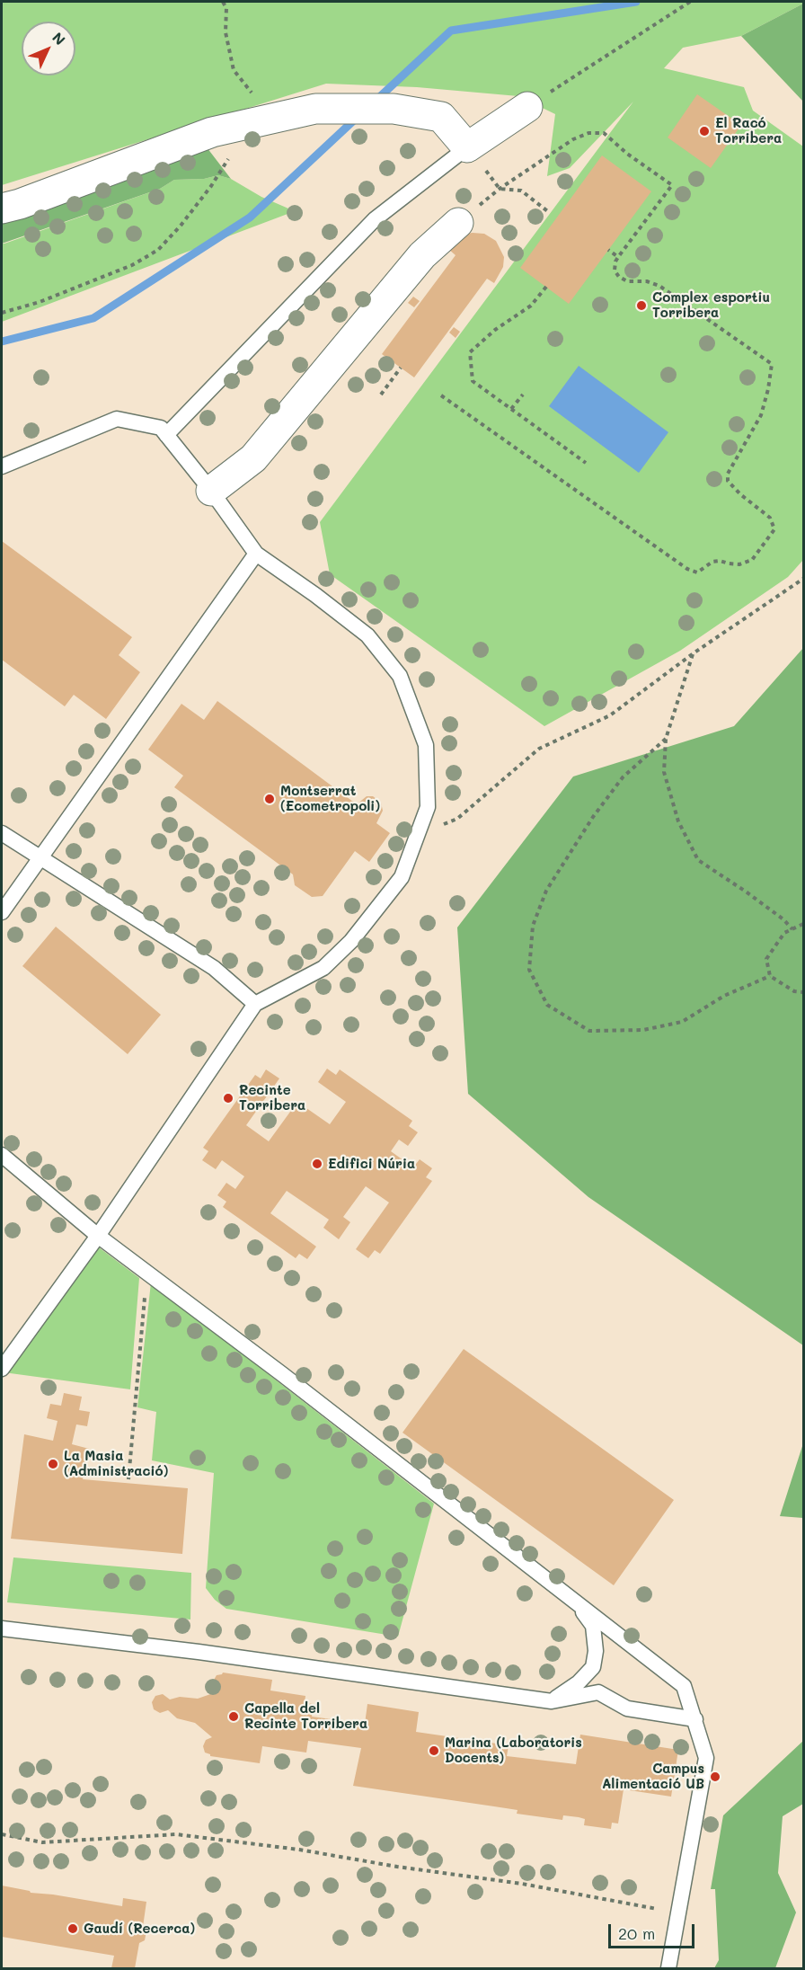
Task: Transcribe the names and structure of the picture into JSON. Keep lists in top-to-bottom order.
{
  "places": [
    "El Racó Torribera",
    "Complex esportiu Torribera",
    "Montserrat (Ecometropoli)",
    "Recinte Torribera",
    "Edifici Núria",
    "La Masia (Administració)",
    "Capella del Recinte Torribera",
    "Marina (Laboratoris Docents)",
    "Campus Alimentació UB",
    "Gaudí (Recerca)"
  ],
  "scale_bar": "20 m",
  "north": "top right"
}
